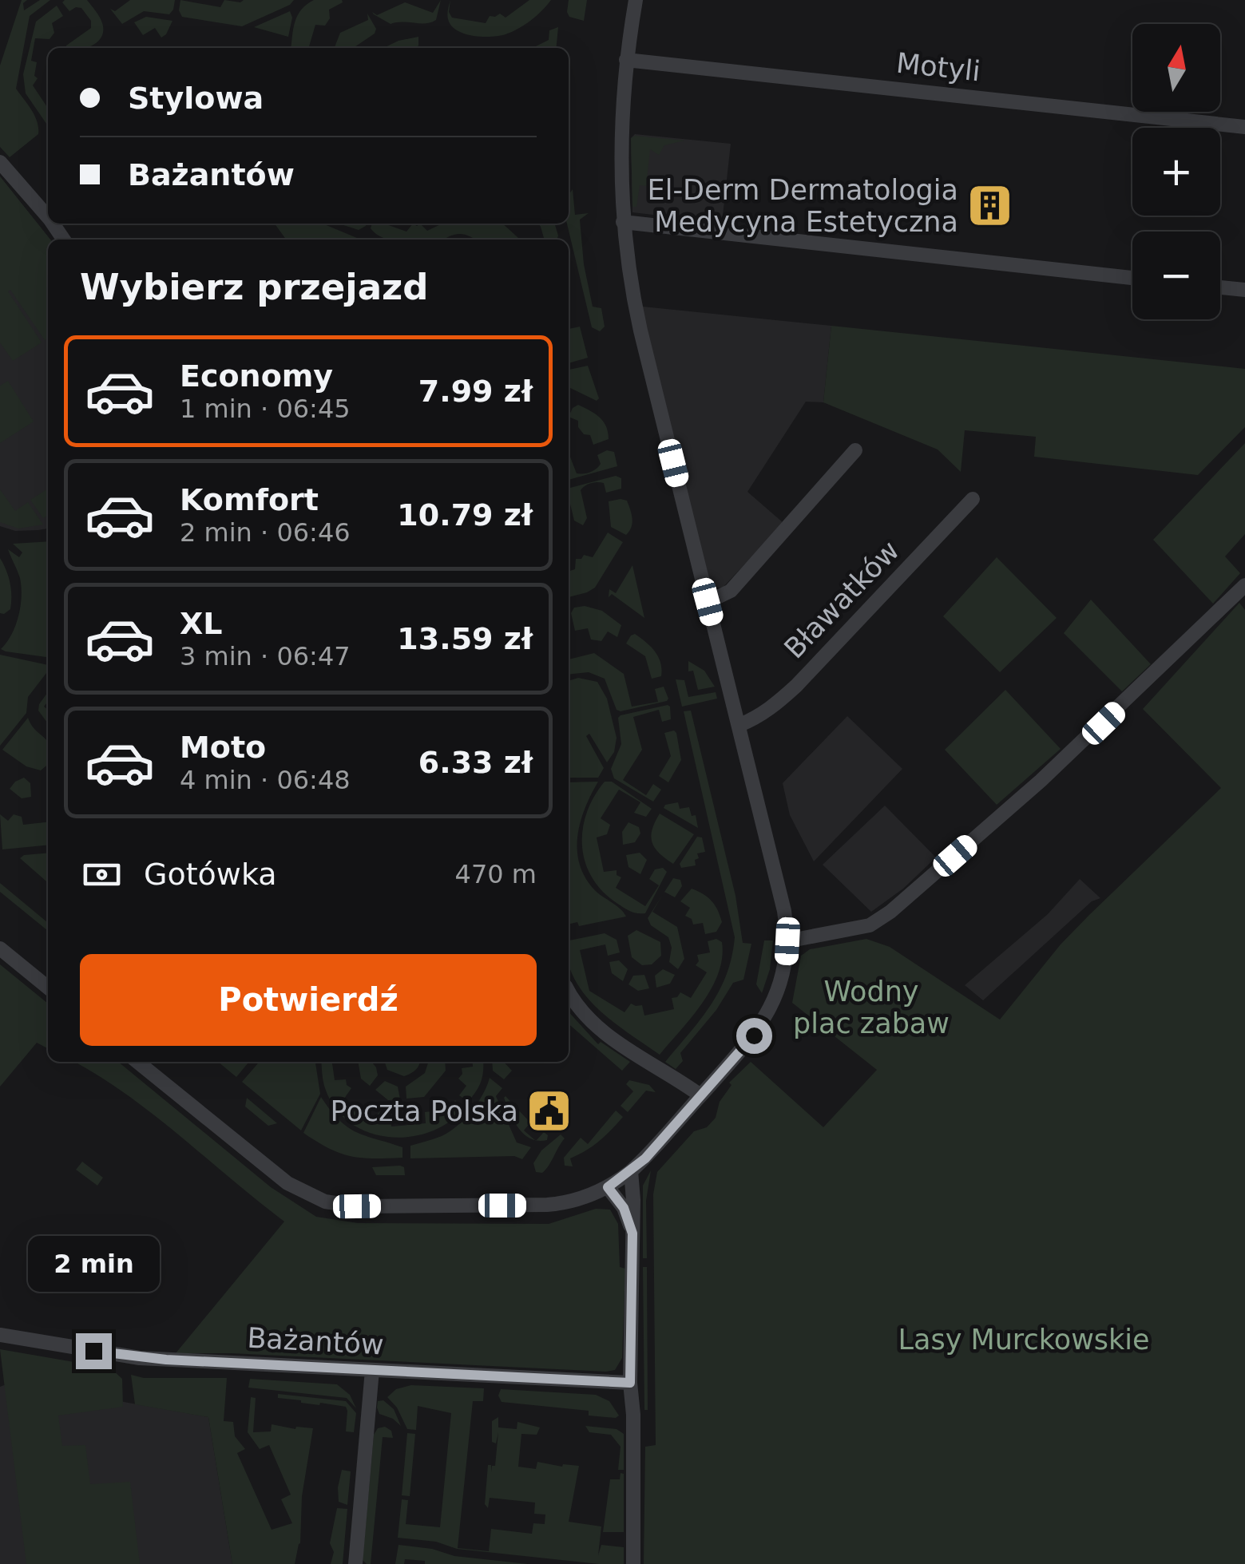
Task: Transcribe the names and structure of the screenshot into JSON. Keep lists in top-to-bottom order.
{
  "streets": {
    "street": ["Motyli", "Bławatków", "Bażantów"]
  },
  "parks": ["Wodny plac zabaw", "Lasy Murckowskie"],
  "places": {
    "building": ["El-Derm Dermatologia Medycyna Estetyczna"],
    "public building": ["Poczta Polska"]
  },
  "north": "top",
  "page": {
    "map_buttons": ["+", "−"],
    "banner": ["Stylowa", "Bażantów"],
    "heading": "Wybierz przejazd",
    "list": [
      {
        "name": "Economy",
        "note": "1 min · 06:45",
        "value": "7.99 zł"
      },
      {
        "name": "Komfort",
        "note": "2 min · 06:46",
        "value": "10.79 zł"
      },
      {
        "name": "XL",
        "note": "3 min · 06:47",
        "value": "13.59 zł"
      },
      {
        "name": "Moto",
        "note": "4 min · 06:48",
        "value": "6.33 zł"
      }
    ],
    "pay": ["Gotówka", "470 m"],
    "buttons": "Potwierdź",
    "bubble": "2 min"
  }
}
